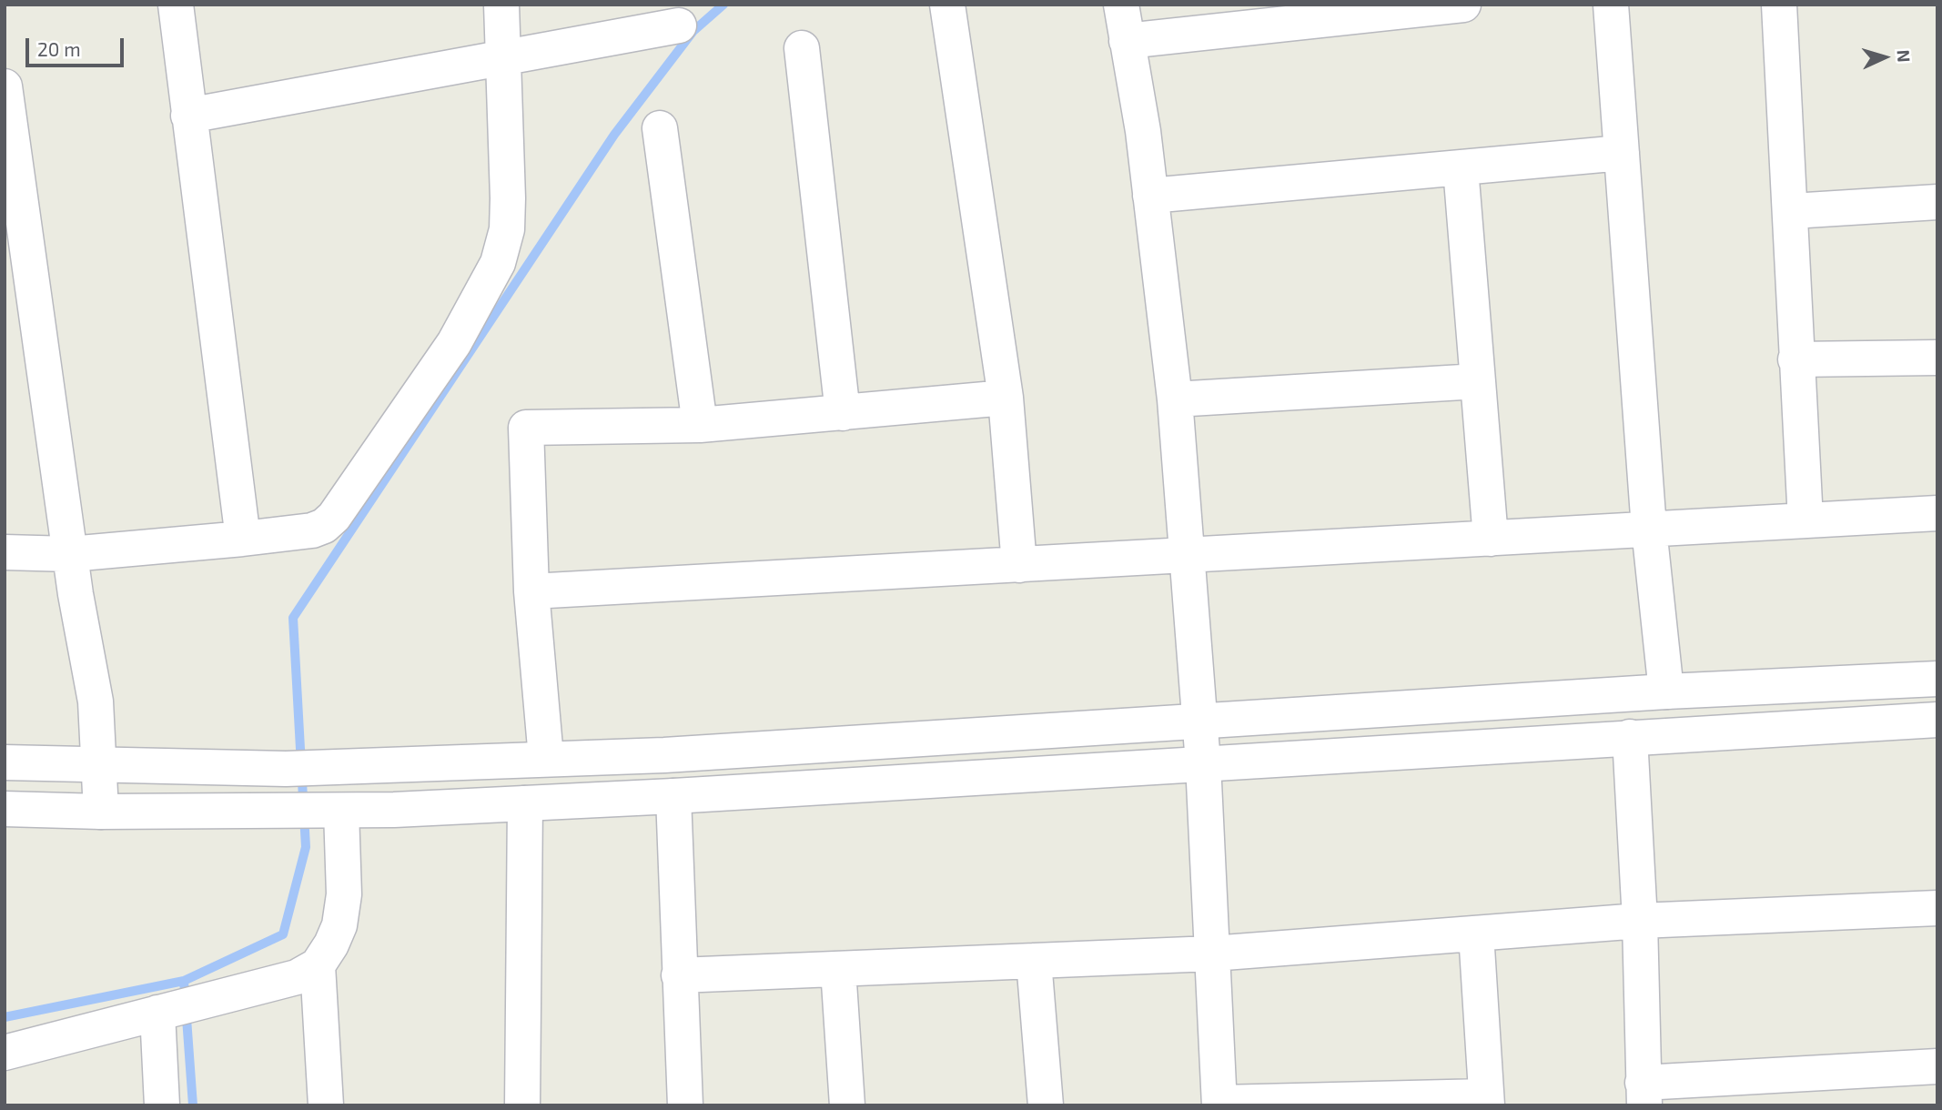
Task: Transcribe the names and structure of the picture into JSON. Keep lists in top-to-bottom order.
{
  "scale_bar": "20 m",
  "north": "right"
}
